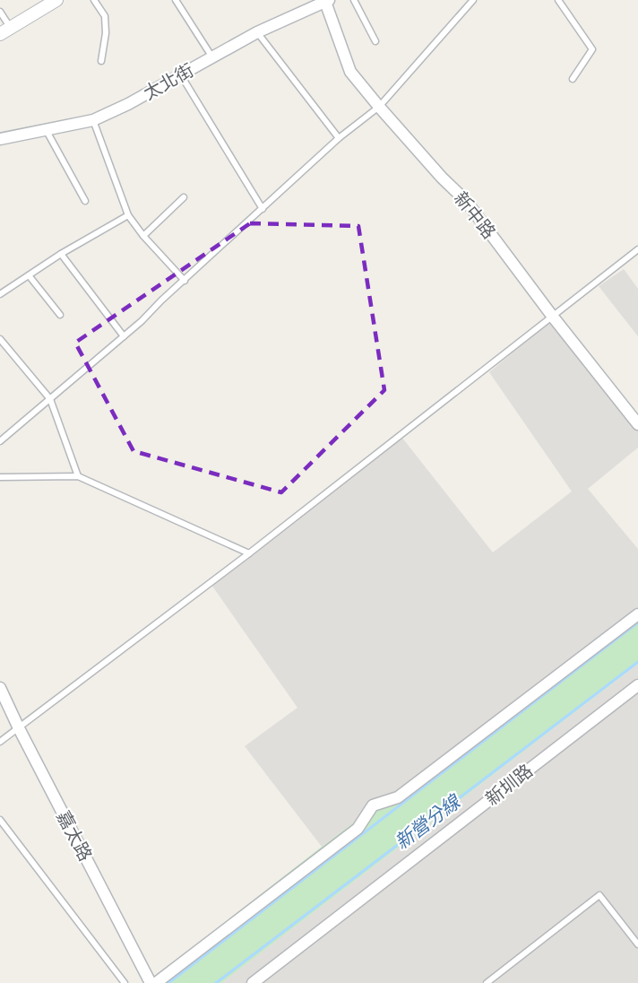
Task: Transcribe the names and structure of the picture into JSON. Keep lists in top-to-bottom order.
{
  "streets": {
    "street": [
      "太北街",
      "新中路",
      "新圳路",
      "嘉太路"
    ]
  },
  "crossings": [
    ["太北街", "新中路"]
  ],
  "water": ["新營分線"]
}
